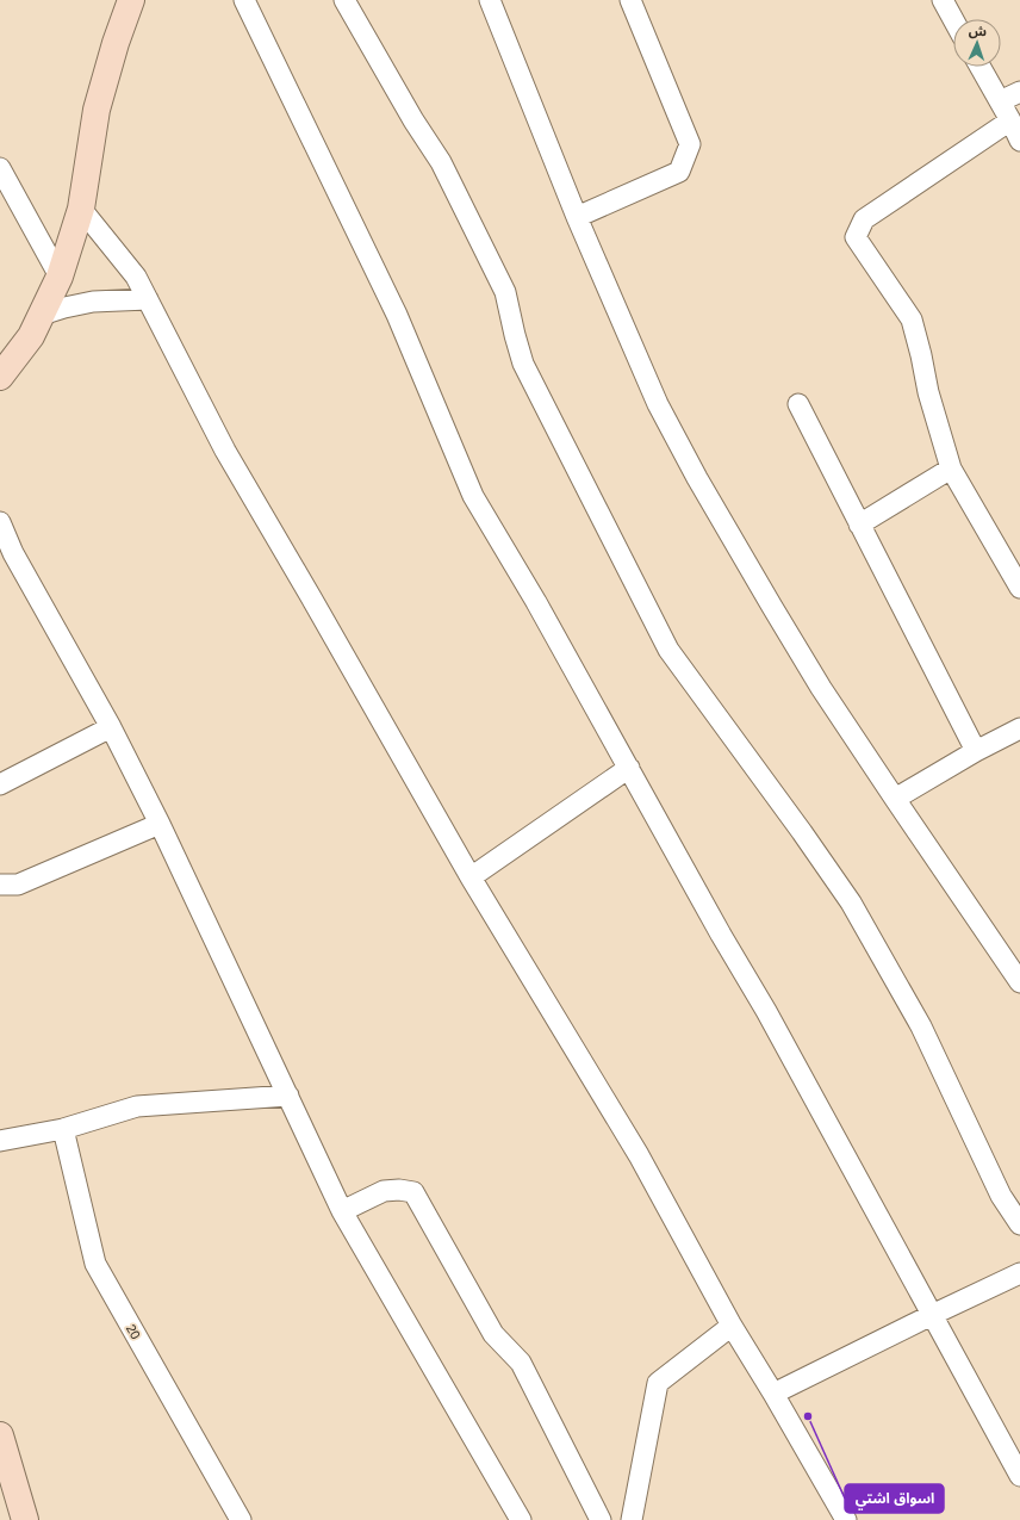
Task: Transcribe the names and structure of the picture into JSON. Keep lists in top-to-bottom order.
{
  "streets": {
    "street": ["20"]
  },
  "places": ["اسواق اشتي"],
  "north": "top"
}
